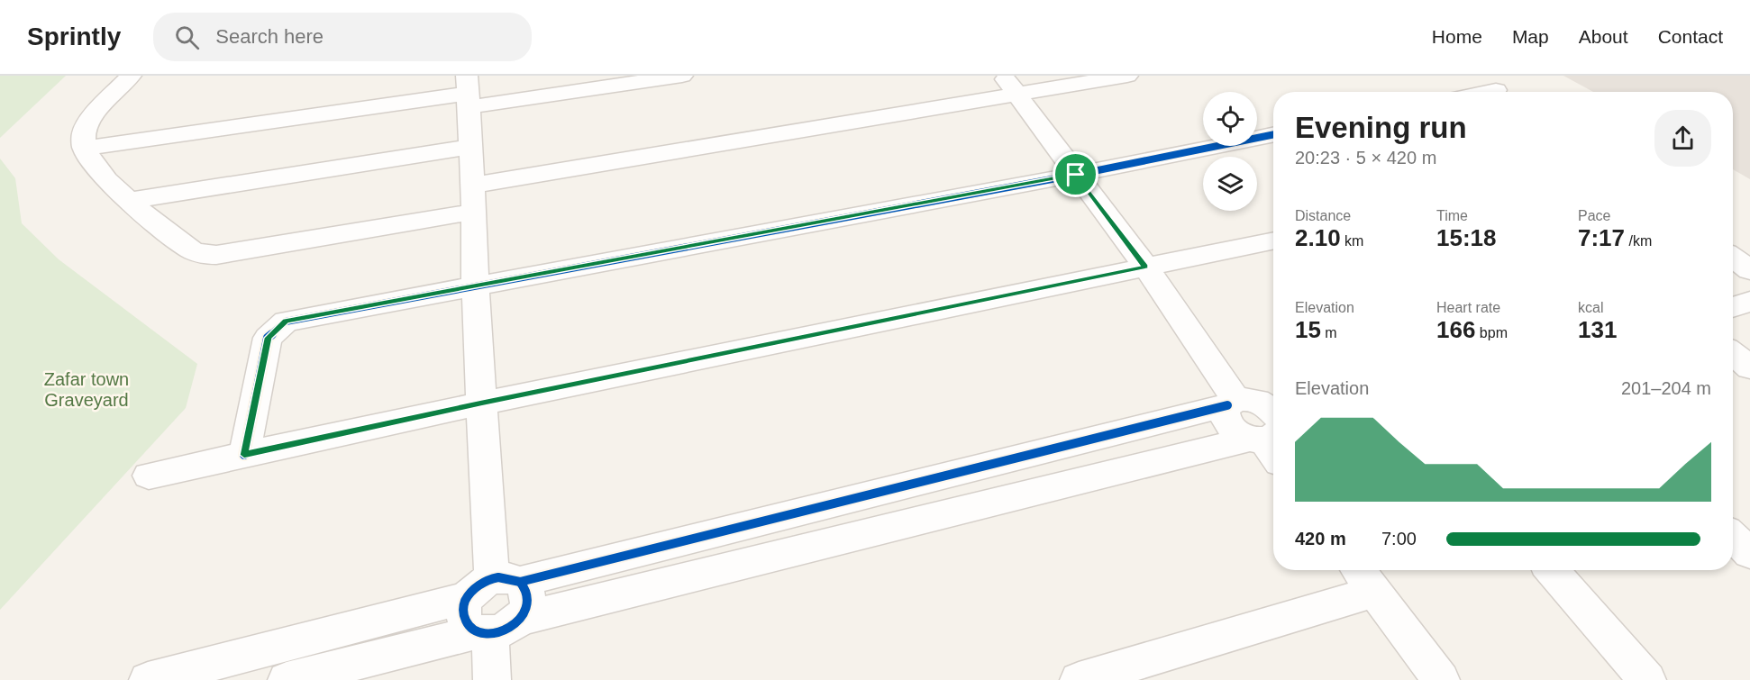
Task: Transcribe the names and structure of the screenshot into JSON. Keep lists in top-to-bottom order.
{
  "parks": ["Zafar town Graveyard"],
  "page": {
    "header": "Sprintly",
    "search": "Search here",
    "nav": [
      "Home",
      "Map",
      "About",
      "Contact"
    ],
    "heading": ["Evening run", "20:23 · 5 × 420 m"],
    "stats": [
      ["Distance", "2.10 km"],
      ["Time", "15:18"],
      ["Pace", "7:17 /km"],
      ["Elevation", "15 m"],
      ["Heart rate", "166 bpm"],
      ["kcal", "131"]
    ],
    "chart": ["Elevation", "201–204 m"],
    "list": [
      {
        "name": "420 m",
        "note": "7:00"
      }
    ]
  }
}
